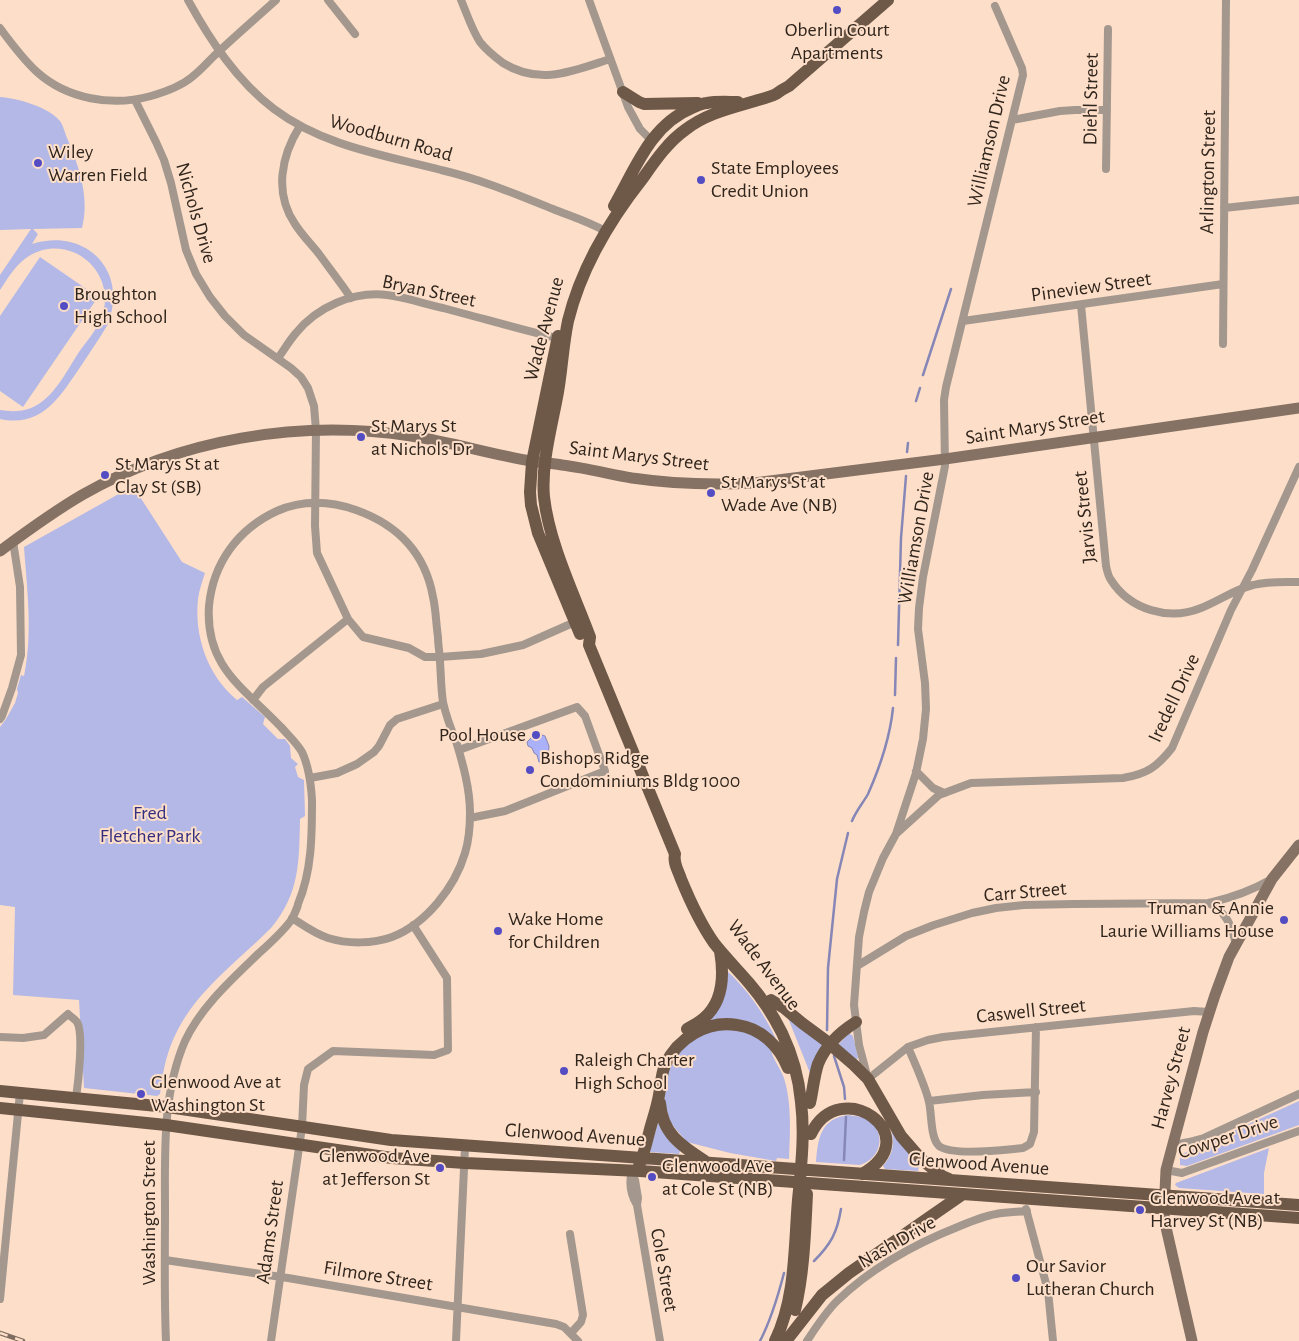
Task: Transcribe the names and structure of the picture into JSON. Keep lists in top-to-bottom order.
{
  "streets": {
    "main road": [
      "Wade Avenue",
      "Saint Marys Street",
      "Harvey Street",
      "Glenwood Avenue"
    ],
    "street": [
      "Diehl Street",
      "Woodburn Road",
      "Williamson Drive",
      "Arlington Street",
      "Nichols Drive",
      "Pineview Street",
      "Bryan Street",
      "Jarvis Street",
      "Iredell Drive",
      "Carr Street",
      "Caswell Street",
      "Cowper Drive",
      "Washington Street",
      "Adams Street",
      "Nash Drive",
      "Cole Street",
      "Filmore Street"
    ]
  },
  "crossings": [
    ["Woodburn Road", "Wade Avenue"],
    ["Williamson Drive", "Pineview Street"],
    ["Williamson Drive", "Saint Marys Street"],
    ["Williamson Drive", "Iredell Drive"],
    ["Williamson Drive", "Carr Street"],
    ["Williamson Drive", "Caswell Street"],
    ["Arlington Street", "Pineview Street"],
    ["Nichols Drive", "Bryan Street"],
    ["Nichols Drive", "Wade Avenue"],
    ["Nichols Drive", "Saint Marys Street"],
    ["Nichols Drive", "Washington Street"],
    ["Pineview Street", "Jarvis Street"],
    ["Bryan Street", "Wade Avenue"],
    ["Wade Avenue", "Saint Marys Street"],
    ["Saint Marys Street", "Jarvis Street"],
    ["Jarvis Street", "Iredell Drive"],
    ["Carr Street", "Harvey Street"],
    ["Caswell Street", "Harvey Street"],
    ["Harvey Street", "Glenwood Avenue"],
    ["Harvey Street", "Cowper Drive"],
    ["Glenwood Avenue", "Washington Street"],
    ["Glenwood Avenue", "Adams Street"],
    ["Glenwood Avenue", "Cole Street"],
    ["Washington Street", "Adams Street"],
    ["Washington Street", "Filmore Street"],
    ["Adams Street", "Filmore Street"]
  ],
  "parks": ["Fred Fletcher Park"],
  "places": [
    "Oberlin Court Apartments",
    "Wiley Warren Field",
    "State Employees Credit Union",
    "Broughton High School",
    "St Marys St at Nichols Dr",
    "St Marys St at Clay St (SB)",
    "St Marys St at Wade Ave (NB)",
    "Pool House",
    "Bishops Ridge Condominiums Bldg 1000",
    "Truman & Annie Laurie Williams House",
    "Wake Home for Children",
    "Raleigh Charter High School",
    "Glenwood Ave at Washington St",
    "Glenwood Ave at Jefferson St",
    "Glenwood Ave at Cole St (NB)",
    "Glenwood Ave at Harvey St (NB)",
    "Our Savior Lutheran Church"
  ]
}
